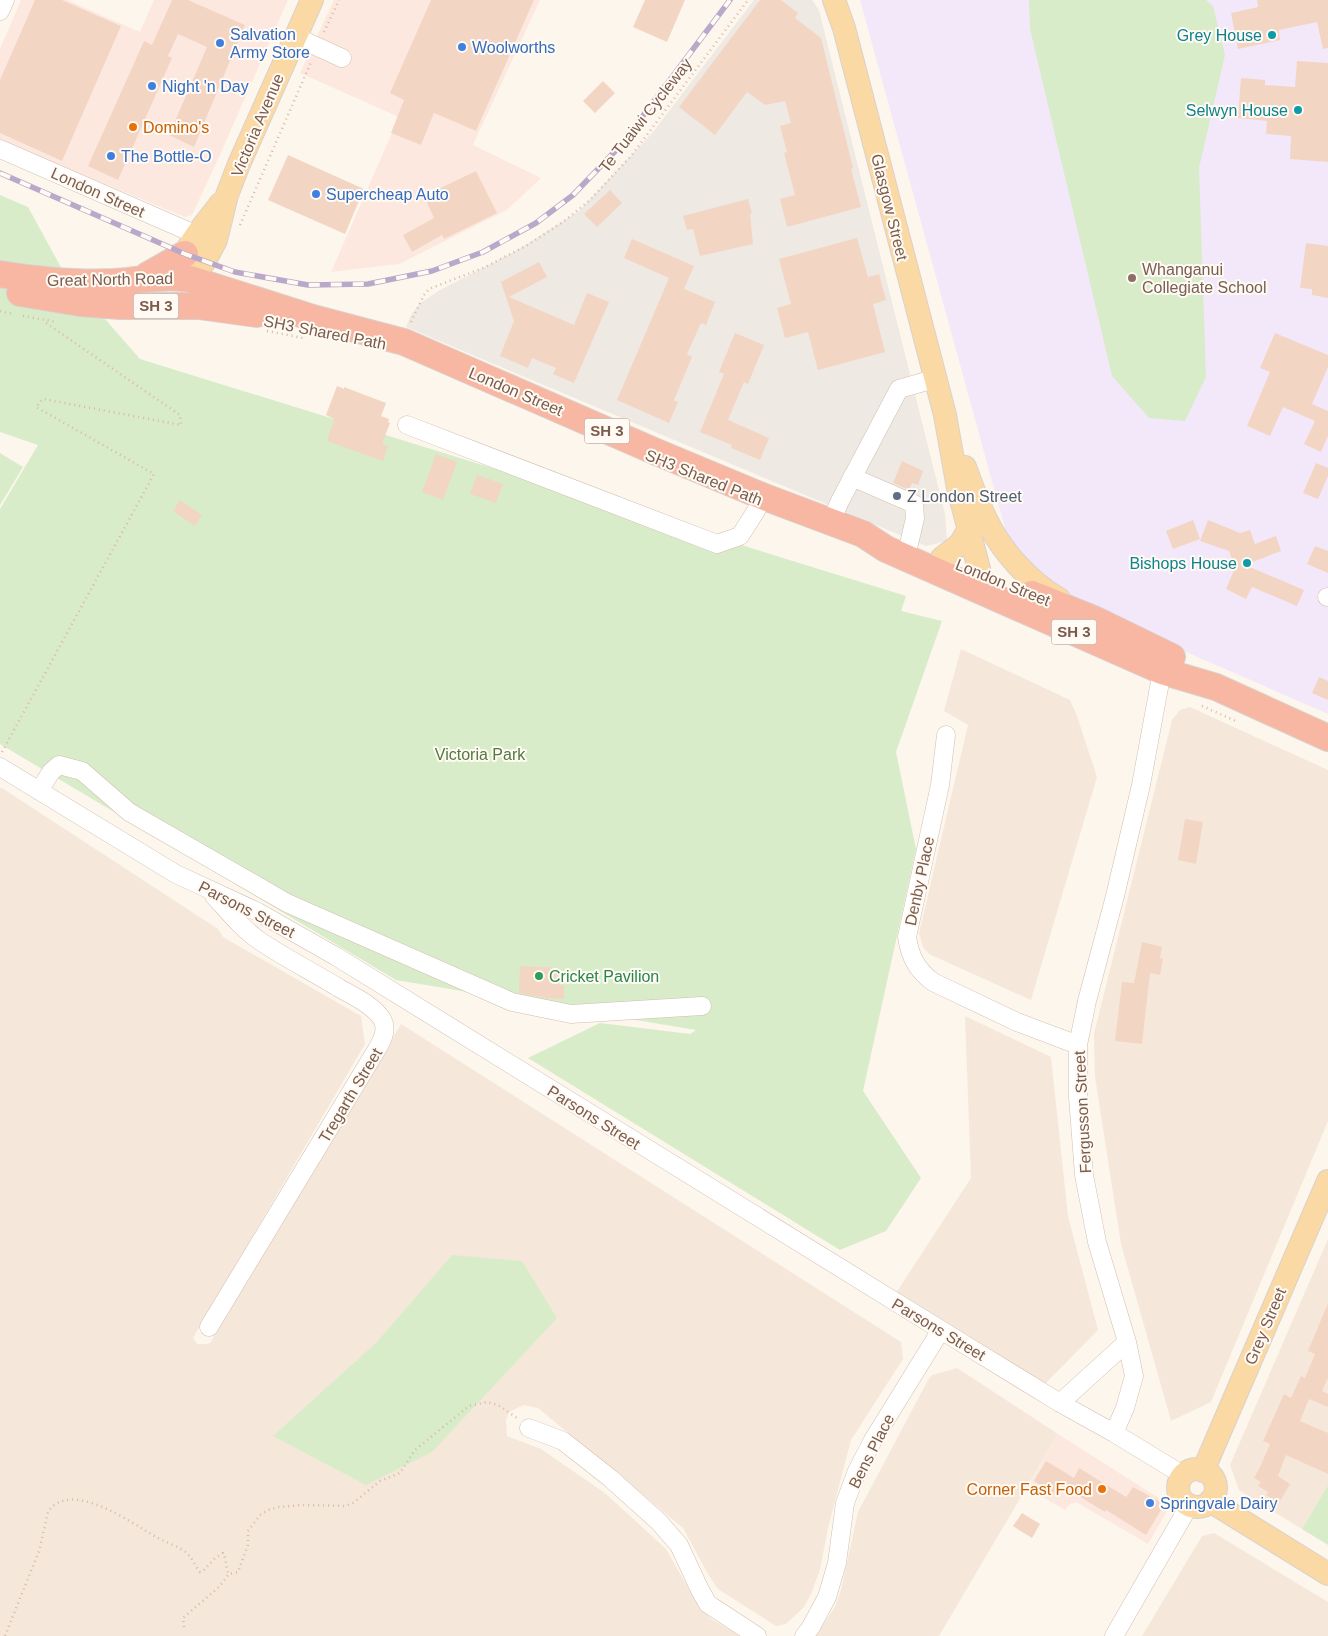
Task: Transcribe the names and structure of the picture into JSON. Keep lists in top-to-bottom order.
{
  "streets": {
    "highway": ["London Street", "Great North Road", "SH 3"],
    "main road": ["Victoria Avenue", "Glasgow Street", "Grey Street"],
    "street": [
      "Denby Place",
      "Parsons Street",
      "Tregarth Street",
      "Fergusson Street",
      "Bens Place"
    ],
    "path": ["Te Tuaiwi Cycleway", "SH3 Shared Path"]
  },
  "crossings": [
    ["Victoria Avenue", "London Street"],
    ["Victoria Avenue", "Great North Road"],
    ["London Street", "Glasgow Street"],
    ["London Street", "Great North Road"],
    ["London Street", "SH3 Shared Path"],
    ["London Street", "Fergusson Street"],
    ["Great North Road", "SH3 Shared Path"],
    ["Denby Place", "Fergusson Street"],
    ["Parsons Street", "Tregarth Street"],
    ["Parsons Street", "Fergusson Street"],
    ["Parsons Street", "Grey Street"],
    ["Parsons Street", "Bens Place"]
  ],
  "parks": ["Victoria Park"],
  "places": [
    "Grey House",
    "Salvation Army Store",
    "Woolworths",
    "Night 'n Day",
    "Selwyn House",
    "Domino's",
    "The Bottle-O",
    "Supercheap Auto",
    "Whanganui Collegiate School",
    "Z London Street",
    "Bishops House",
    "Cricket Pavilion",
    "Corner Fast Food",
    "Springvale Dairy"
  ]
}
